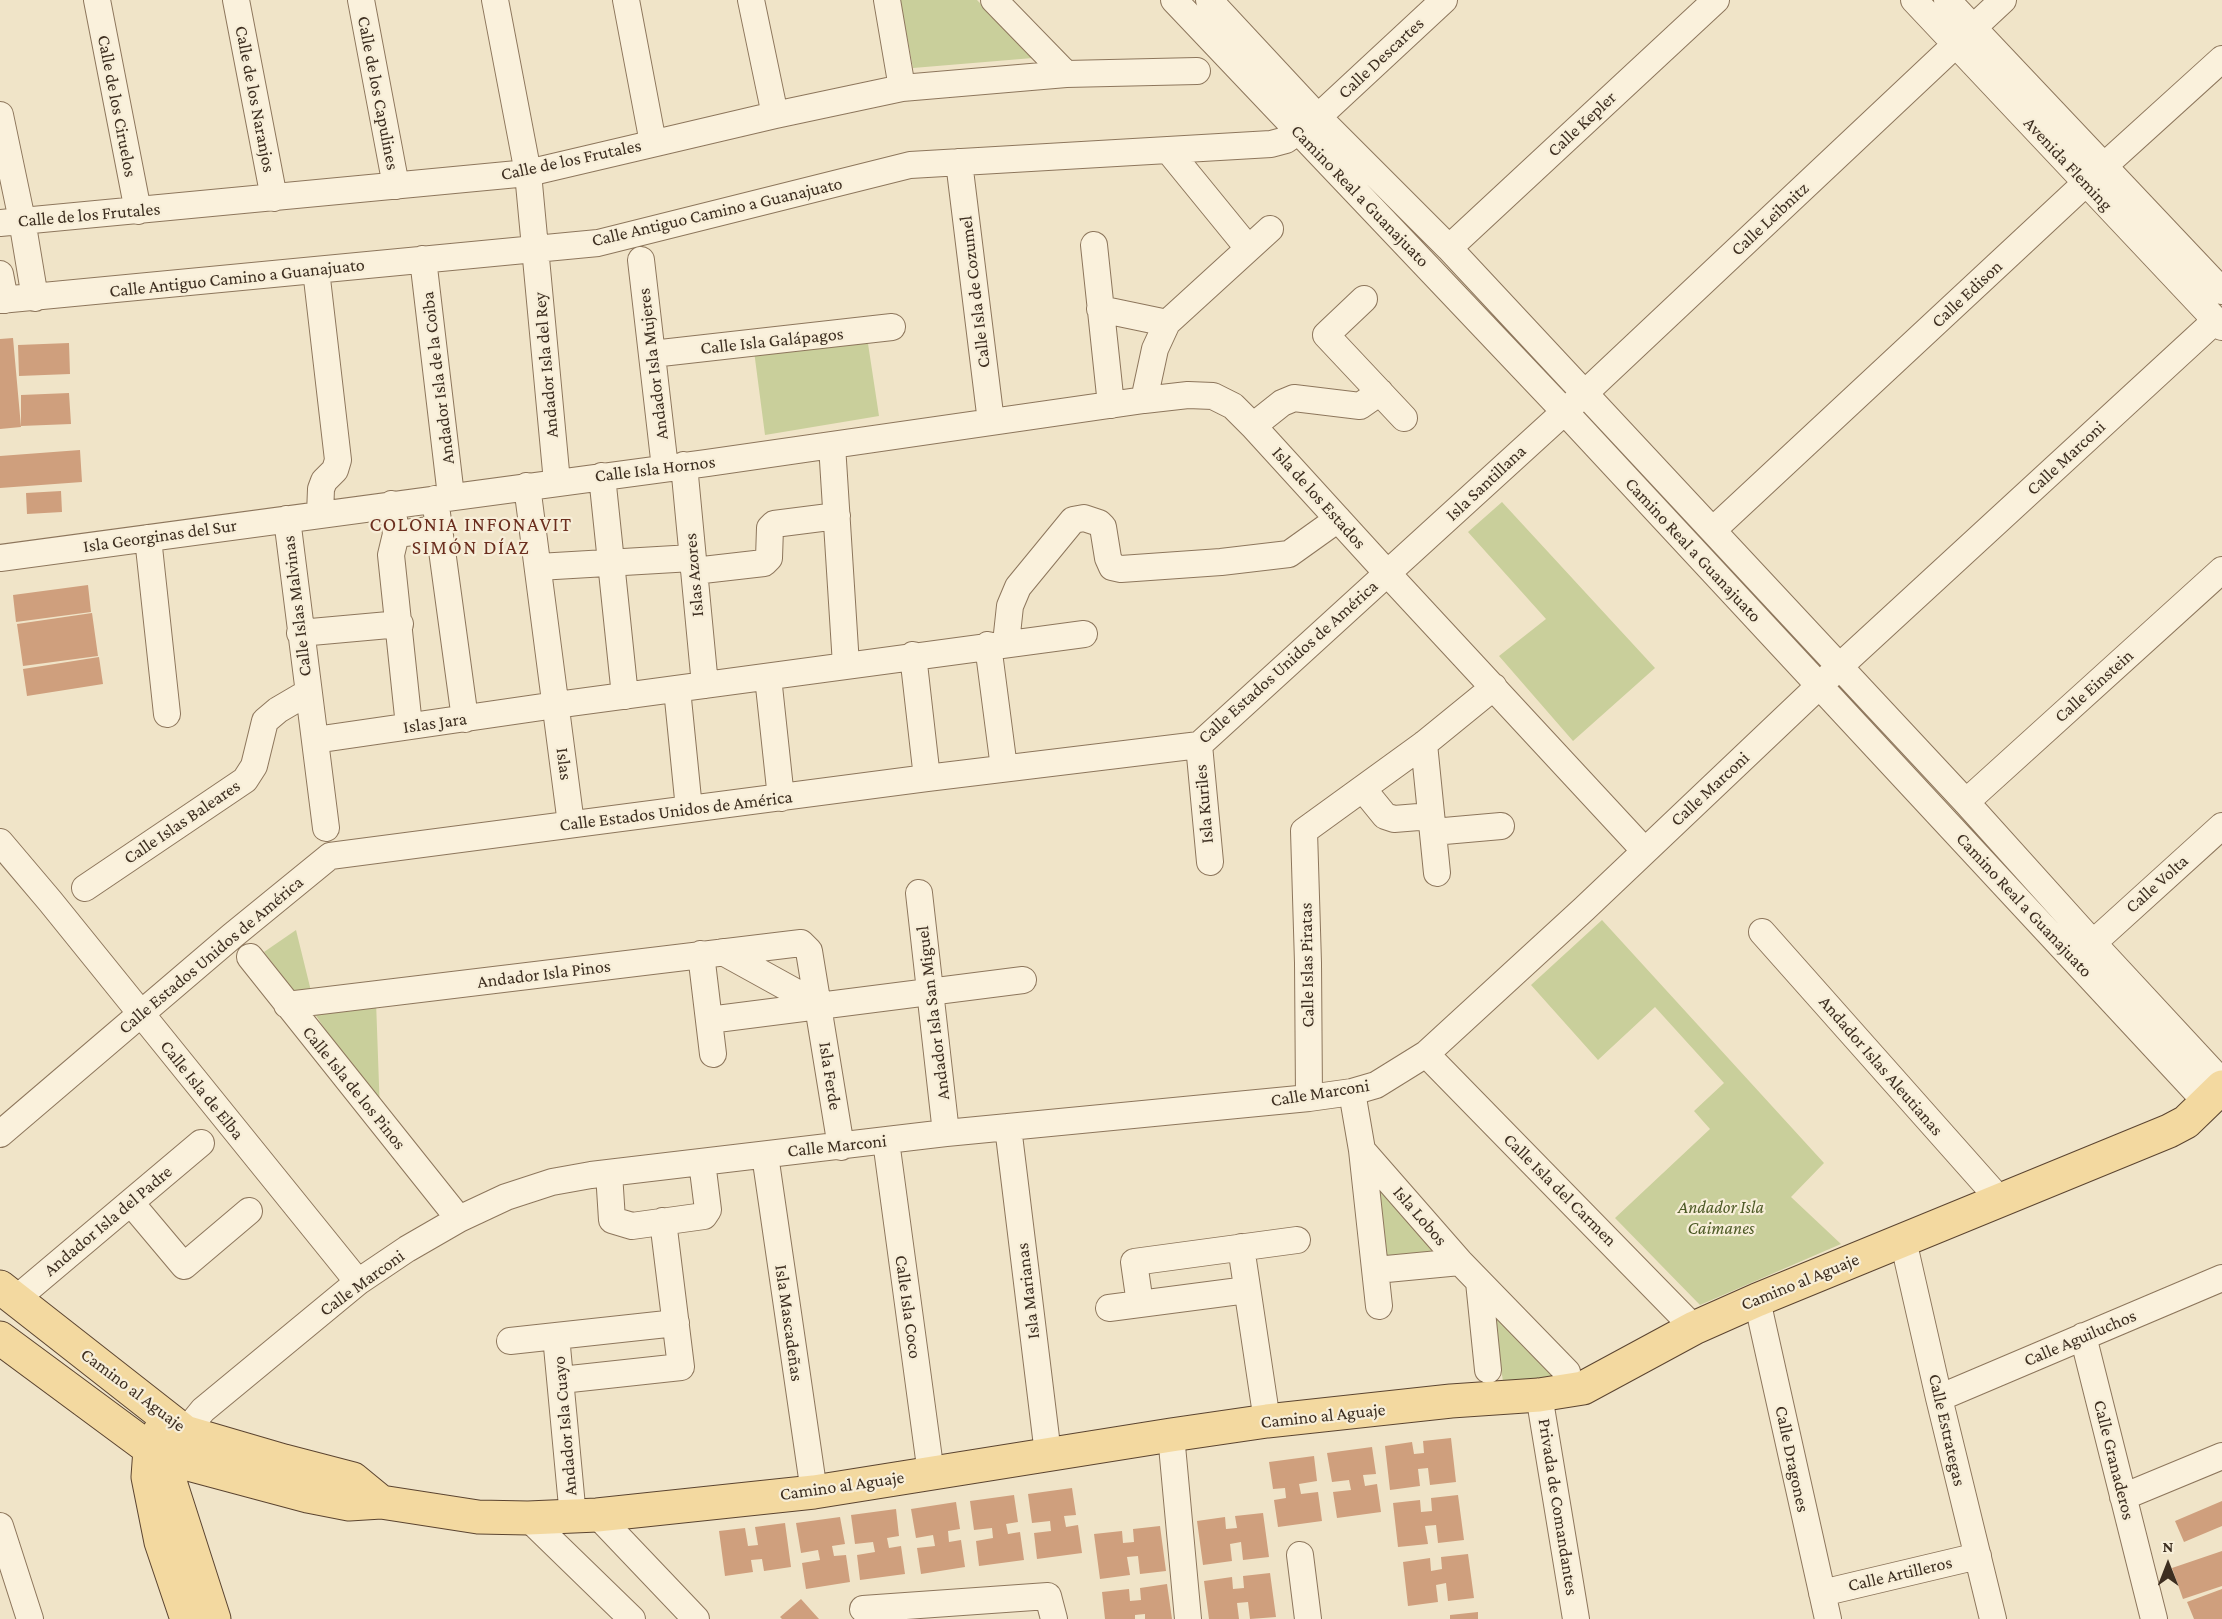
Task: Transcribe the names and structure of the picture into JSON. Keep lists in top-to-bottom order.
{
  "streets": {
    "main road": ["Camino al Aguaje"],
    "street": [
      "Calle Descartes",
      "Calle de los Capulines",
      "Calle de los Naranjos",
      "Calle de los Ciruelos",
      "Calle Kepler",
      "Calle de los Frutales",
      "Avenida Fleming",
      "Camino Real a Guanajuato",
      "Calle Antiguo Camino a Guanajuato",
      "Calle Leibnitz",
      "Calle Isla de Cozumel",
      "Calle Edison",
      "Calle Isla Galápagos",
      "Andador Isla Mujeres",
      "Andador Isla del Rey",
      "Andador Isla de la Coiba",
      "Calle Marconi",
      "Calle Isla Hornos",
      "Isla Santillana",
      "Isla de los Estados",
      "Isla Georginas del Sur",
      "Islas Azores",
      "Calle Islas Malvinas",
      "Calle Estados Unidos de América",
      "Calle Einstein",
      "Islas Jara",
      "Islas",
      "Isla Kuriles",
      "Calle Islas Baleares",
      "Calle Volta",
      "Calle Islas Piratas",
      "Andador Isla Pinos",
      "Andador Isla San Miguel",
      "Andador Islas Aleutianas",
      "Isla Ferde",
      "Calle Isla de los Pinos",
      "Calle Isla de Elba",
      "Calle Isla del Carmen",
      "Isla Lobos",
      "Andador Isla del Padre",
      "Isla Marianas",
      "Calle Isla Coco",
      "Isla Mascadeñas",
      "Calle Aguiluchos",
      "Andador Isla Cuayo",
      "Calle Estrategas",
      "Calle Dragones",
      "Calle Granaderos",
      "Privada de Comandantes",
      "Calle Artilleros"
    ]
  },
  "crossings": [
    ["Calle Descartes", "Camino Real a Guanajuato"],
    ["Calle Descartes", "Calle Antiguo Camino a Guanajuato"],
    ["Calle de los Capulines", "Calle de los Frutales"],
    ["Calle de los Naranjos", "Calle de los Frutales"],
    ["Calle de los Ciruelos", "Calle de los Frutales"],
    ["Calle Kepler", "Camino Real a Guanajuato"],
    ["Calle de los Frutales", "Andador Isla del Rey"],
    ["Avenida Fleming", "Calle Leibnitz"],
    ["Avenida Fleming", "Calle Edison"],
    ["Avenida Fleming", "Calle Marconi"],
    ["Camino Real a Guanajuato", "Calle Antiguo Camino a Guanajuato"],
    ["Camino Real a Guanajuato", "Calle Leibnitz"],
    ["Camino Real a Guanajuato", "Calle Edison"],
    ["Camino Real a Guanajuato", "Calle Marconi"],
    ["Camino Real a Guanajuato", "Isla Santillana"],
    ["Camino Real a Guanajuato", "Calle Einstein"],
    ["Camino Real a Guanajuato", "Calle Volta"],
    ["Camino Real a Guanajuato", "Camino al Aguaje"],
    ["Calle Antiguo Camino a Guanajuato", "Calle Isla de Cozumel"],
    ["Calle Antiguo Camino a Guanajuato", "Andador Isla del Rey"],
    ["Calle Antiguo Camino a Guanajuato", "Andador Isla de la Coiba"],
    ["Calle Leibnitz", "Isla Santillana"],
    ["Calle Isla de Cozumel", "Calle Isla Hornos"],
    ["Calle Isla de Cozumel", "Isla de los Estados"],
    ["Calle Isla Galápagos", "Andador Isla Mujeres"],
    ["Andador Isla Mujeres", "Calle Isla Hornos"],
    ["Andador Isla Mujeres", "Islas Azores"],
    ["Andador Isla del Rey", "Calle Isla Hornos"],
    ["Andador Isla de la Coiba", "Calle Isla Hornos"],
    ["Andador Isla de la Coiba", "Islas Jara"],
    ["Calle Marconi", "Isla de los Estados"],
    ["Calle Marconi", "Calle Islas Piratas"],
    ["Calle Marconi", "Andador Isla San Miguel"],
    ["Calle Marconi", "Isla Ferde"],
    ["Calle Marconi", "Calle Isla de los Pinos"],
    ["Calle Marconi", "Calle Isla de Elba"],
    ["Calle Marconi", "Calle Isla del Carmen"],
    ["Calle Marconi", "Isla Lobos"],
    ["Calle Marconi", "Camino al Aguaje"],
    ["Calle Marconi", "Isla Marianas"],
    ["Calle Marconi", "Calle Isla Coco"],
    ["Calle Marconi", "Isla Mascadeñas"],
    ["Calle Isla Hornos", "Isla de los Estados"],
    ["Calle Isla Hornos", "Isla Georginas del Sur"],
    ["Calle Isla Hornos", "Islas Azores"],
    ["Isla Santillana", "Isla de los Estados"],
    ["Isla Santillana", "Calle Estados Unidos de América"],
    ["Isla de los Estados", "Calle Estados Unidos de América"],
    ["Isla Georginas del Sur", "Calle Islas Malvinas"],
    ["Islas Azores", "Islas Jara"],
    ["Calle Islas Malvinas", "Islas Jara"],
    ["Calle Islas Malvinas", "Calle Islas Baleares"],
    ["Calle Estados Unidos de América", "Islas"],
    ["Calle Estados Unidos de América", "Isla Kuriles"],
    ["Calle Estados Unidos de América", "Calle Isla de Elba"],
    ["Islas Jara", "Islas"],
    ["Andador Isla Pinos", "Isla Ferde"],
    ["Andador Isla Pinos", "Calle Isla de los Pinos"],
    ["Andador Islas Aleutianas", "Camino al Aguaje"],
    ["Calle Isla del Carmen", "Camino al Aguaje"],
    ["Andador Isla del Padre", "Camino al Aguaje"],
    ["Camino al Aguaje", "Isla Marianas"],
    ["Camino al Aguaje", "Calle Isla Coco"],
    ["Camino al Aguaje", "Isla Mascadeñas"],
    ["Camino al Aguaje", "Andador Isla Cuayo"],
    ["Camino al Aguaje", "Calle Estrategas"],
    ["Camino al Aguaje", "Calle Dragones"],
    ["Camino al Aguaje", "Privada de Comandantes"],
    ["Calle Aguiluchos", "Calle Estrategas"],
    ["Calle Aguiluchos", "Calle Granaderos"],
    ["Calle Estrategas", "Calle Artilleros"],
    ["Calle Dragones", "Calle Artilleros"]
  ],
  "districts": ["COLONIA INFONAVIT SIMÓN DÍAZ"],
  "parks": ["Andador Isla Caimanes"],
  "north": "top"
}
